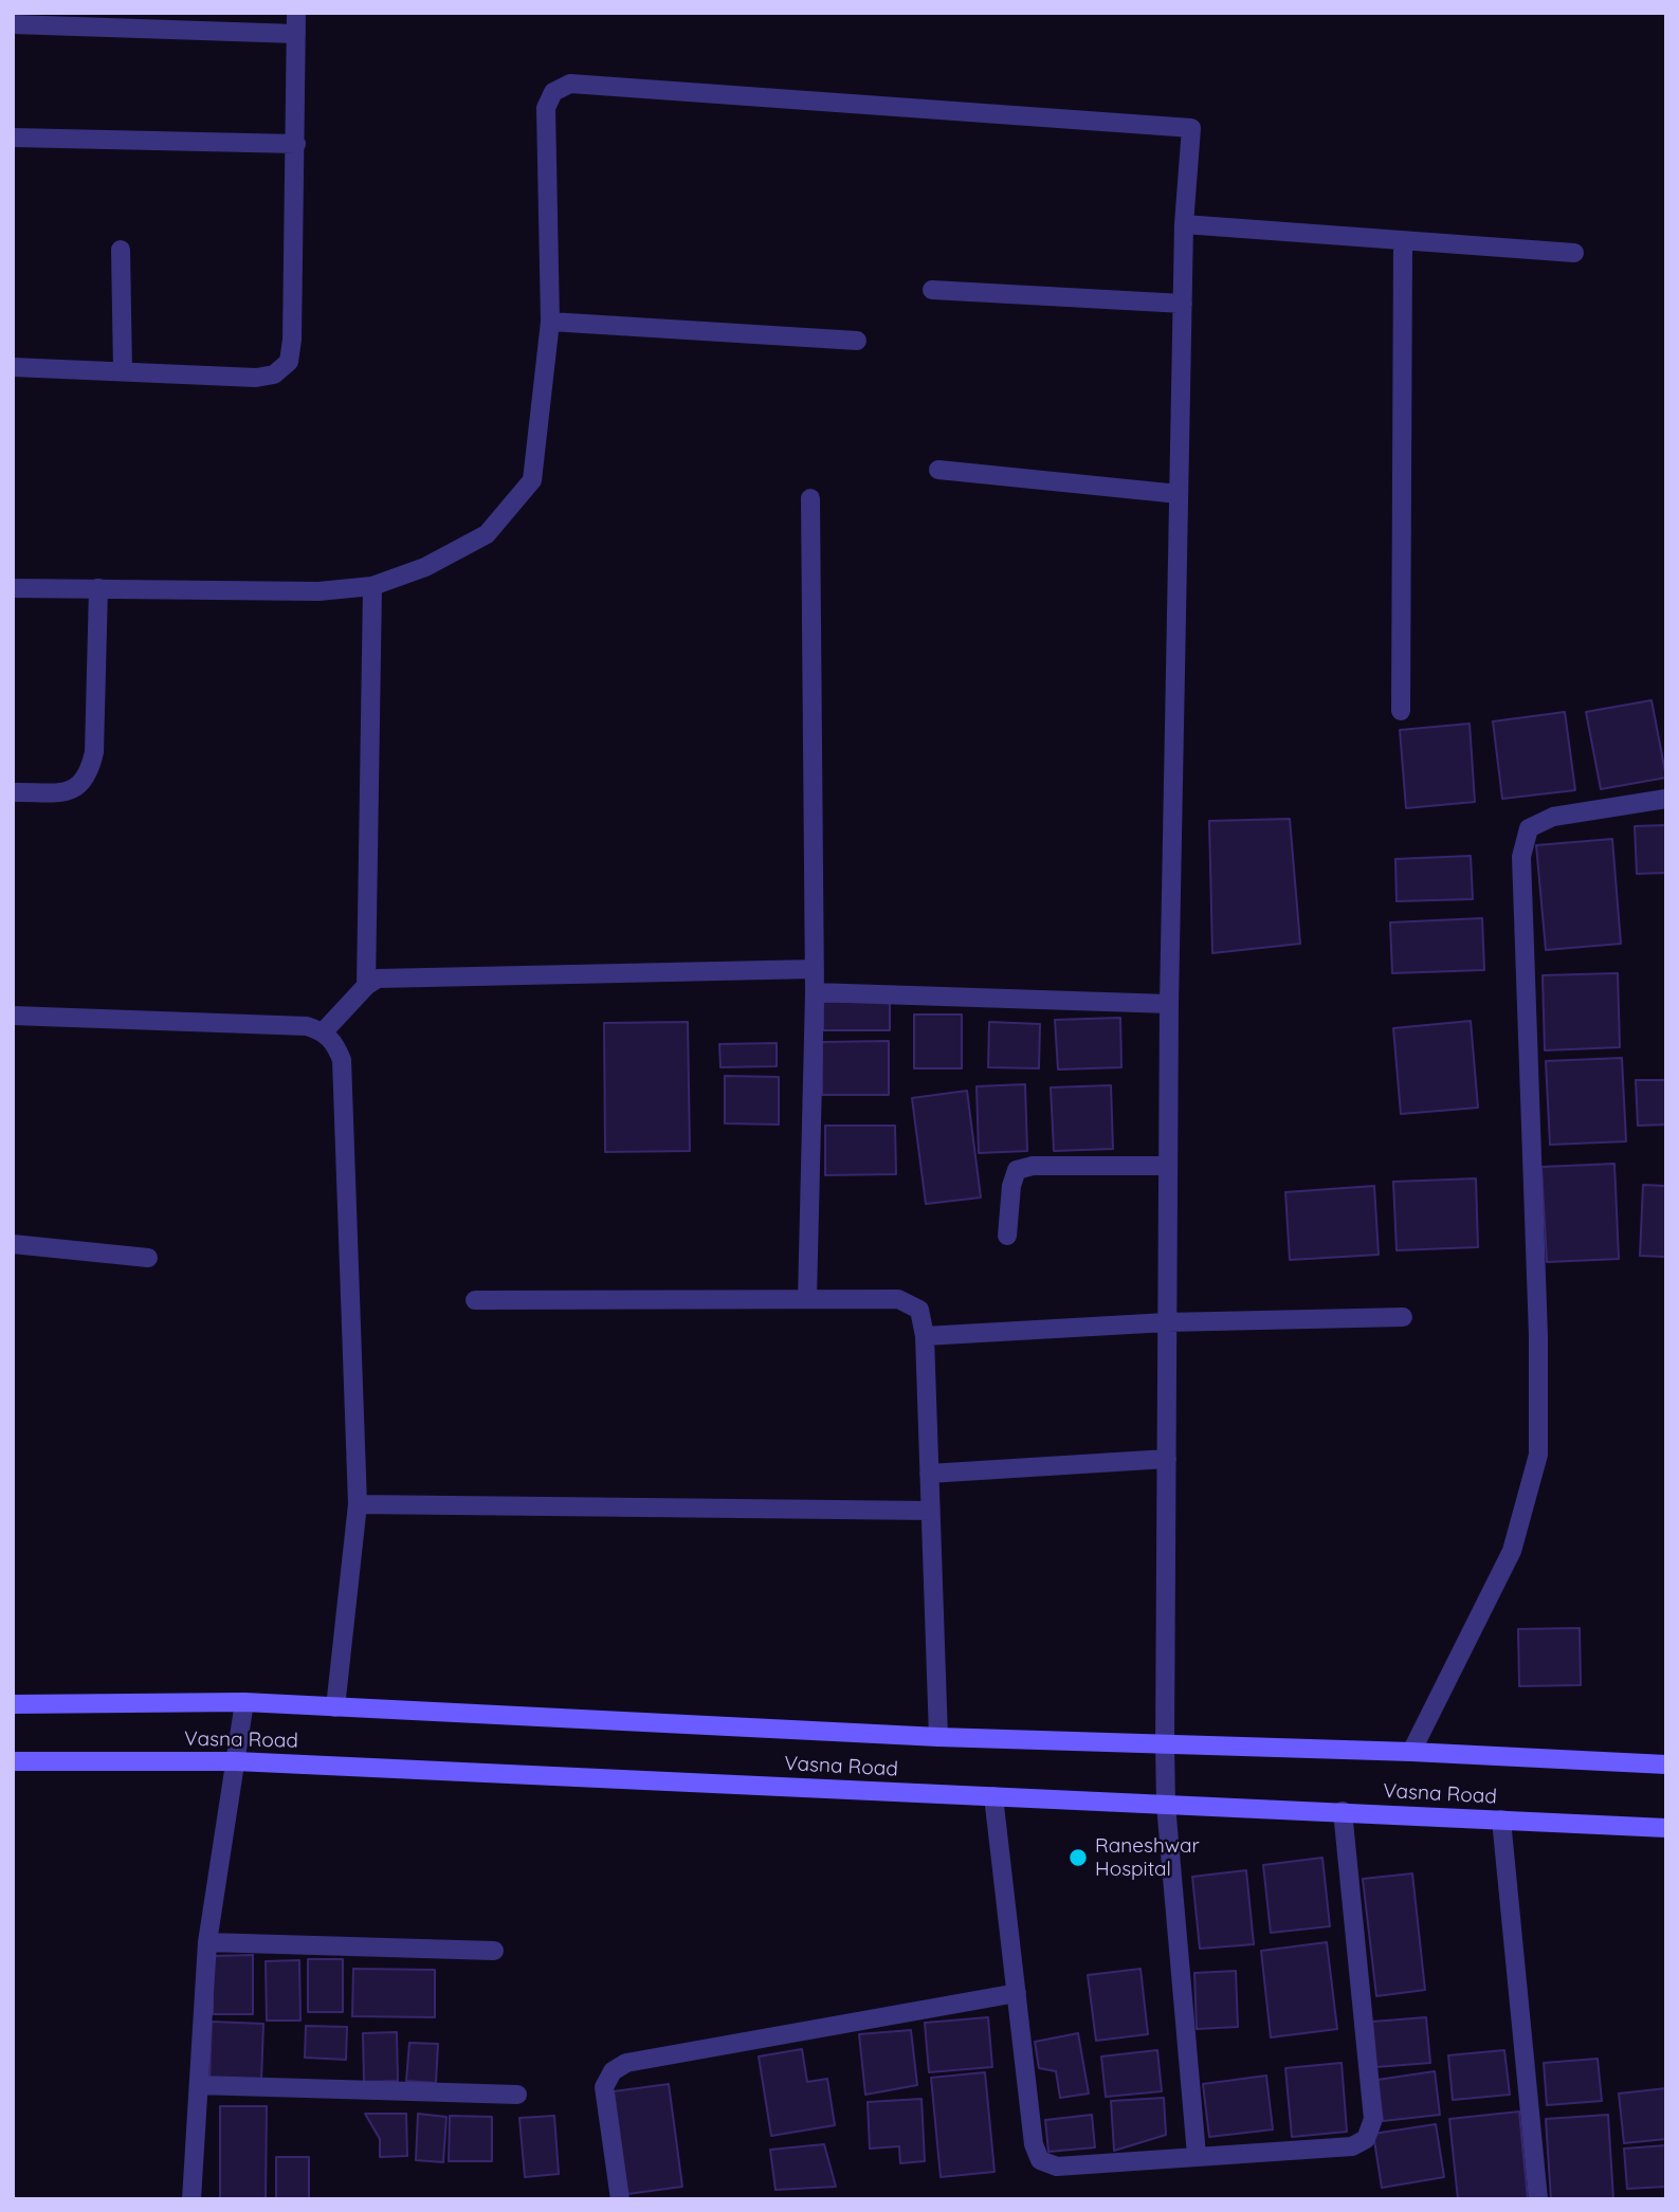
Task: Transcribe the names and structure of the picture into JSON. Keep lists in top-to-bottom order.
{
  "streets": {
    "main road": ["Vasna Road"]
  },
  "places": ["Raneshwar Hospital"]
}
